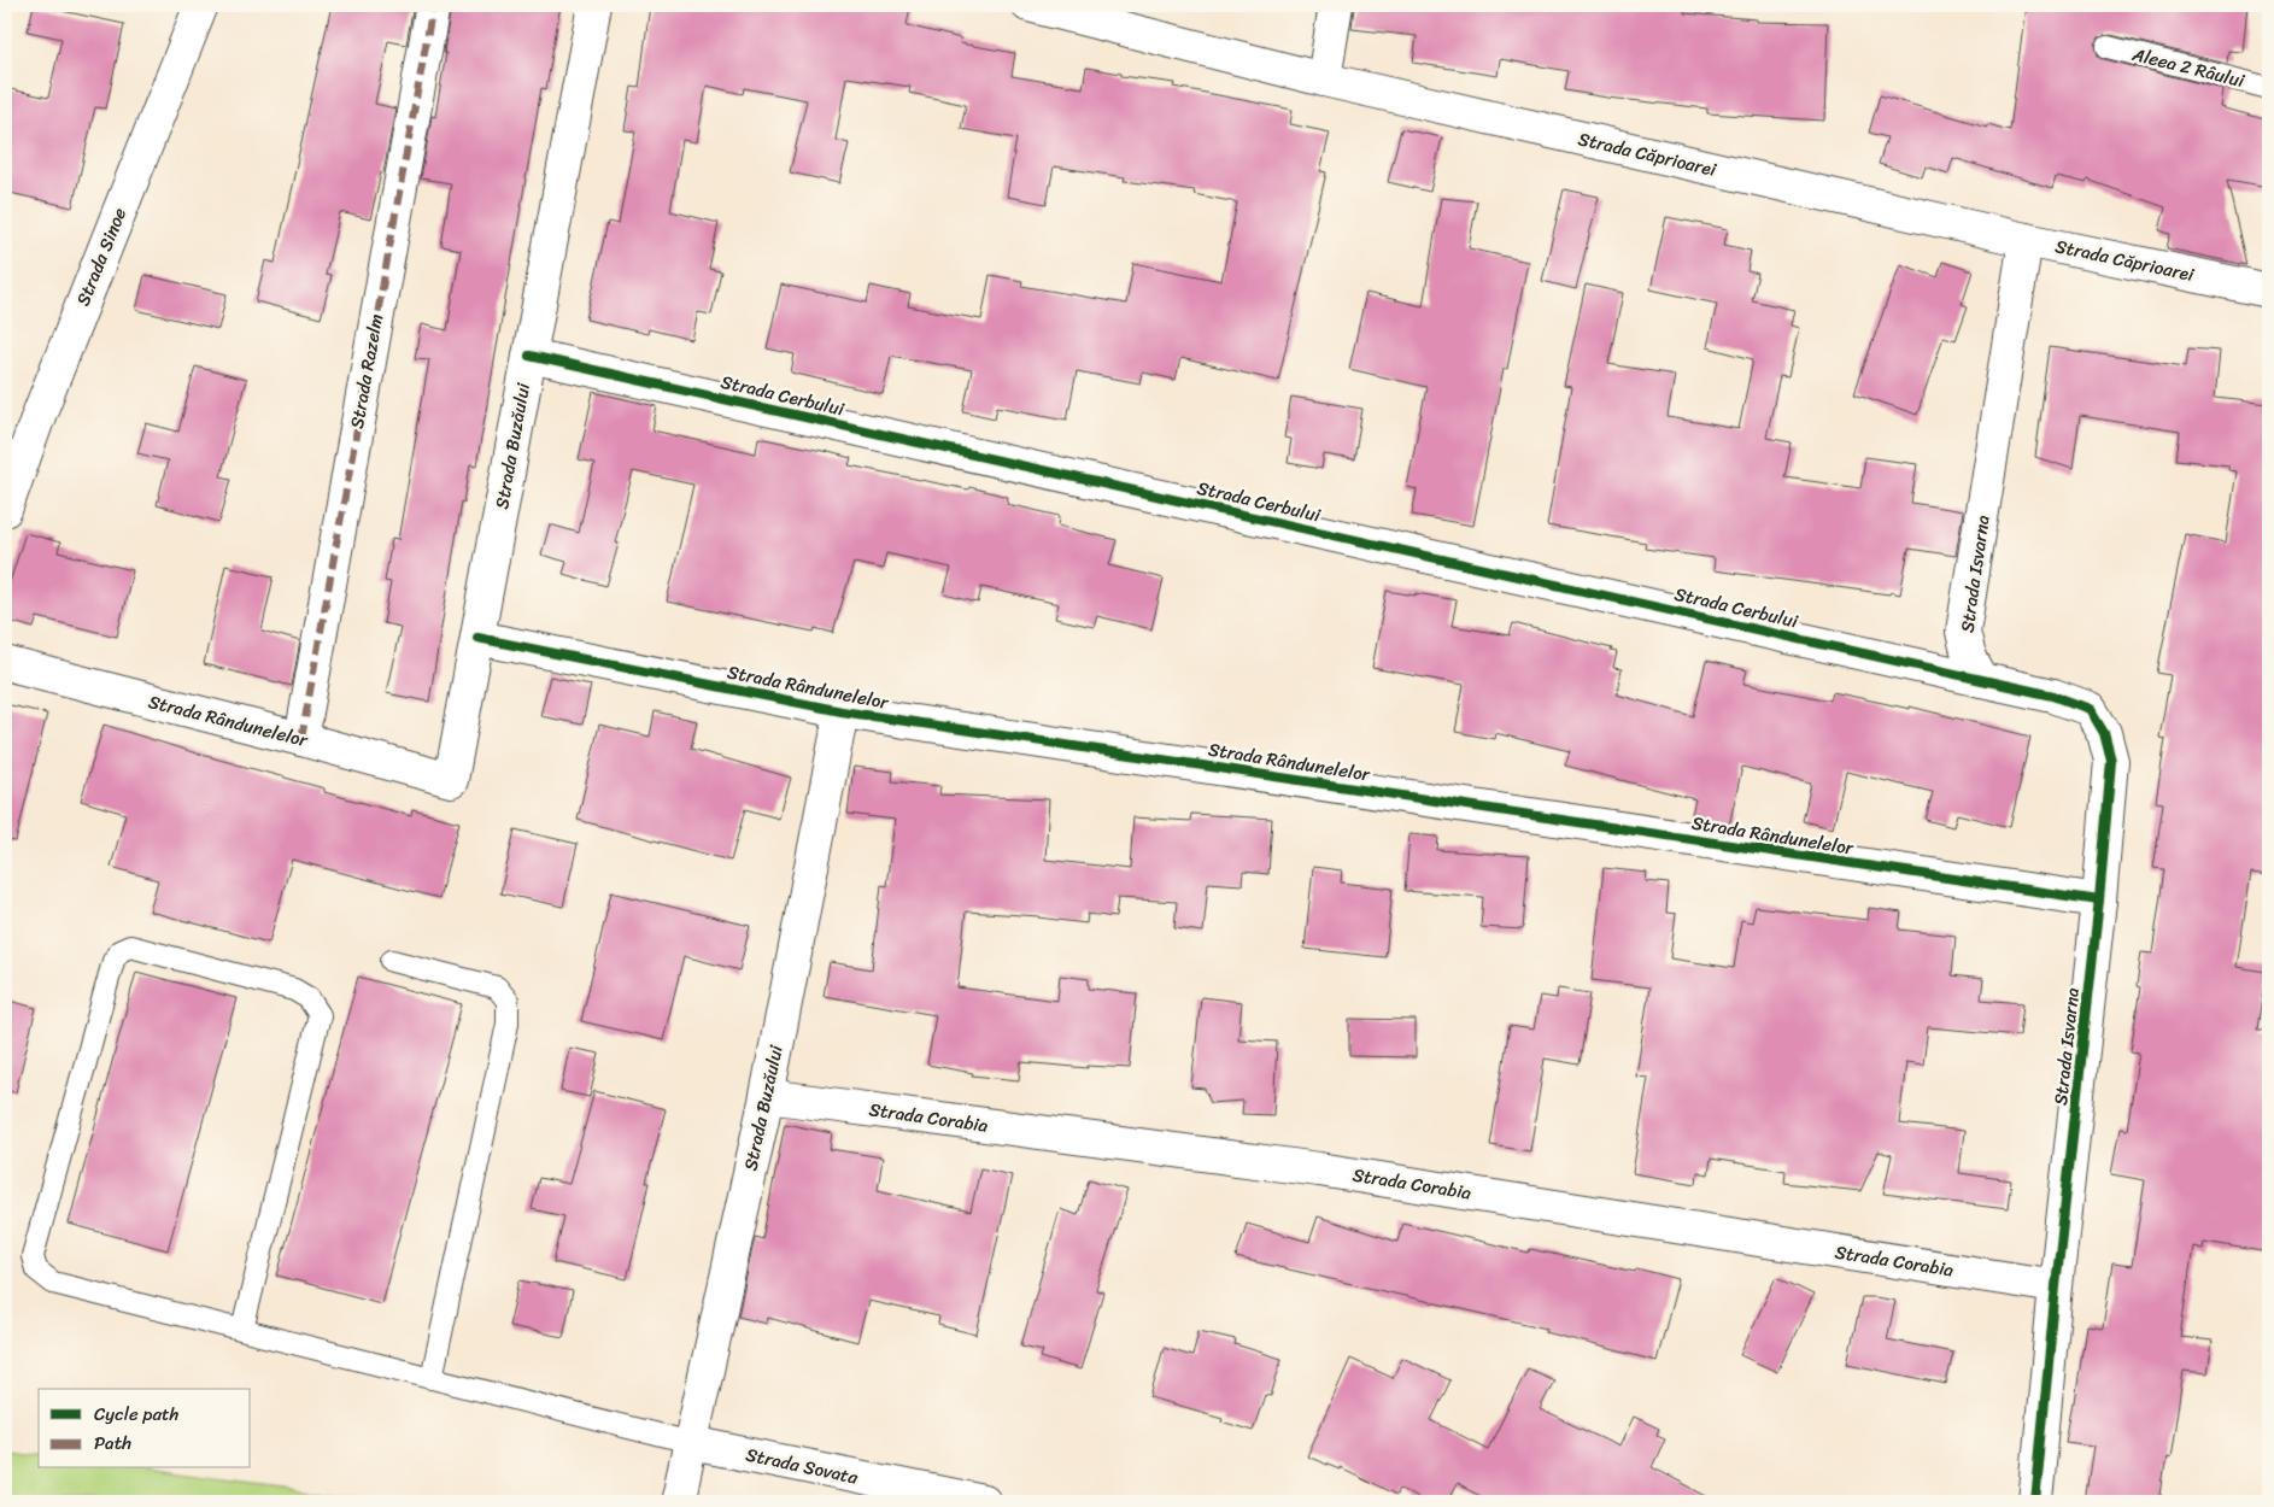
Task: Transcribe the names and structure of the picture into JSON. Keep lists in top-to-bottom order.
{
  "streets": {
    "street": [
      "Strada Căprioarei",
      "Strada Sinoe",
      "Strada Razelm",
      "Strada Cerbului",
      "Strada Buzăului",
      "Strada Isvarna",
      "Strada Rândunelelor",
      "Strada Corabia",
      "Strada Sovata"
    ],
    "lane": ["Aleea 2 Râului"]
  },
  "crossings": [
    ["Strada Căprioarei", "Strada Isvarna"],
    ["Strada Razelm", "Strada Rândunelelor"],
    ["Strada Cerbului", "Strada Buzăului"],
    ["Strada Cerbului", "Strada Isvarna"],
    ["Strada Buzăului", "Strada Rândunelelor"],
    ["Strada Buzăului", "Strada Corabia"],
    ["Strada Buzăului", "Strada Sovata"],
    ["Strada Isvarna", "Strada Rândunelelor"],
    ["Strada Isvarna", "Strada Corabia"]
  ],
  "legend": ["Cycle path", "Path"]
}
